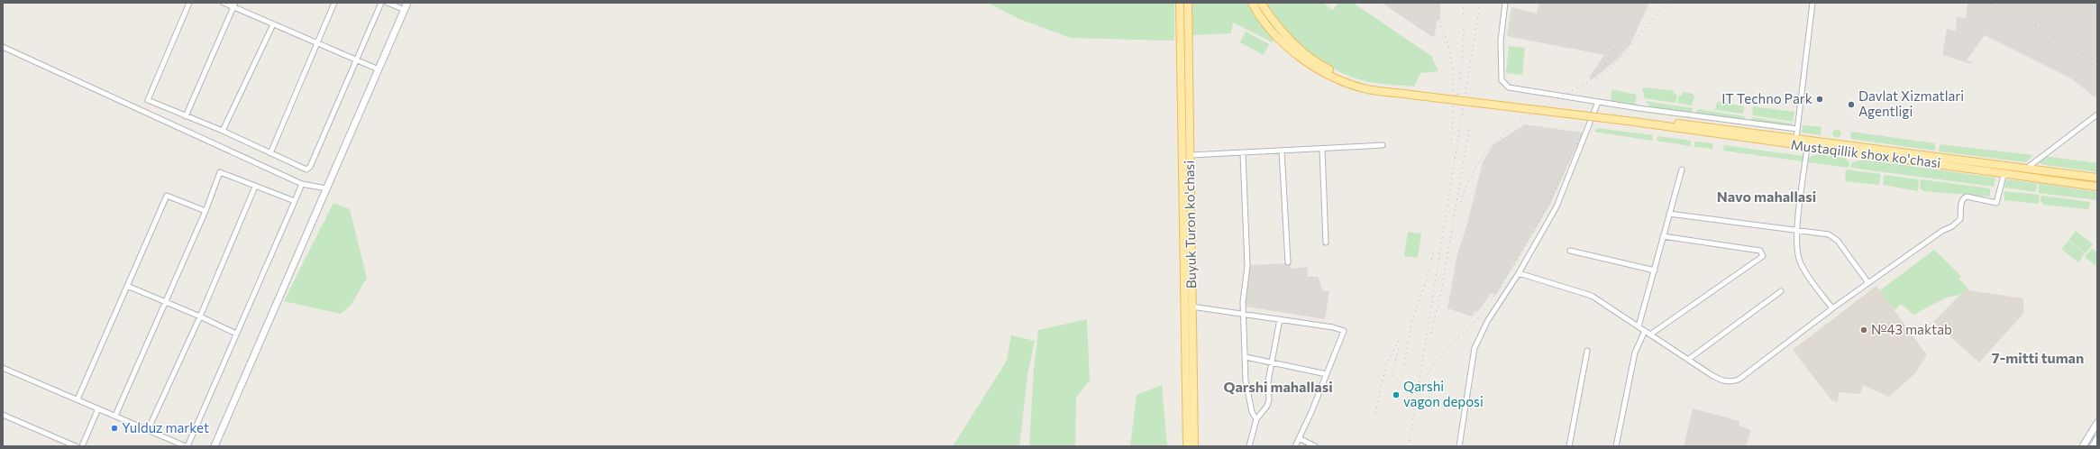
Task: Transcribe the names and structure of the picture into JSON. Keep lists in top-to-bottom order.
{
  "streets": {
    "main road": ["Mustaqillik shox ko'chasi", "Buyuk Turon ko'chasi"]
  },
  "districts": ["Navo mahallasi", "7-mitti tuman", "Qarshi mahallasi"],
  "places": [
    "IT Techno Park",
    "Davlat Xizmatlari Agentligi",
    "№43 maktab",
    "Qarshi vagon deposi",
    "Yulduz market"
  ]
}
